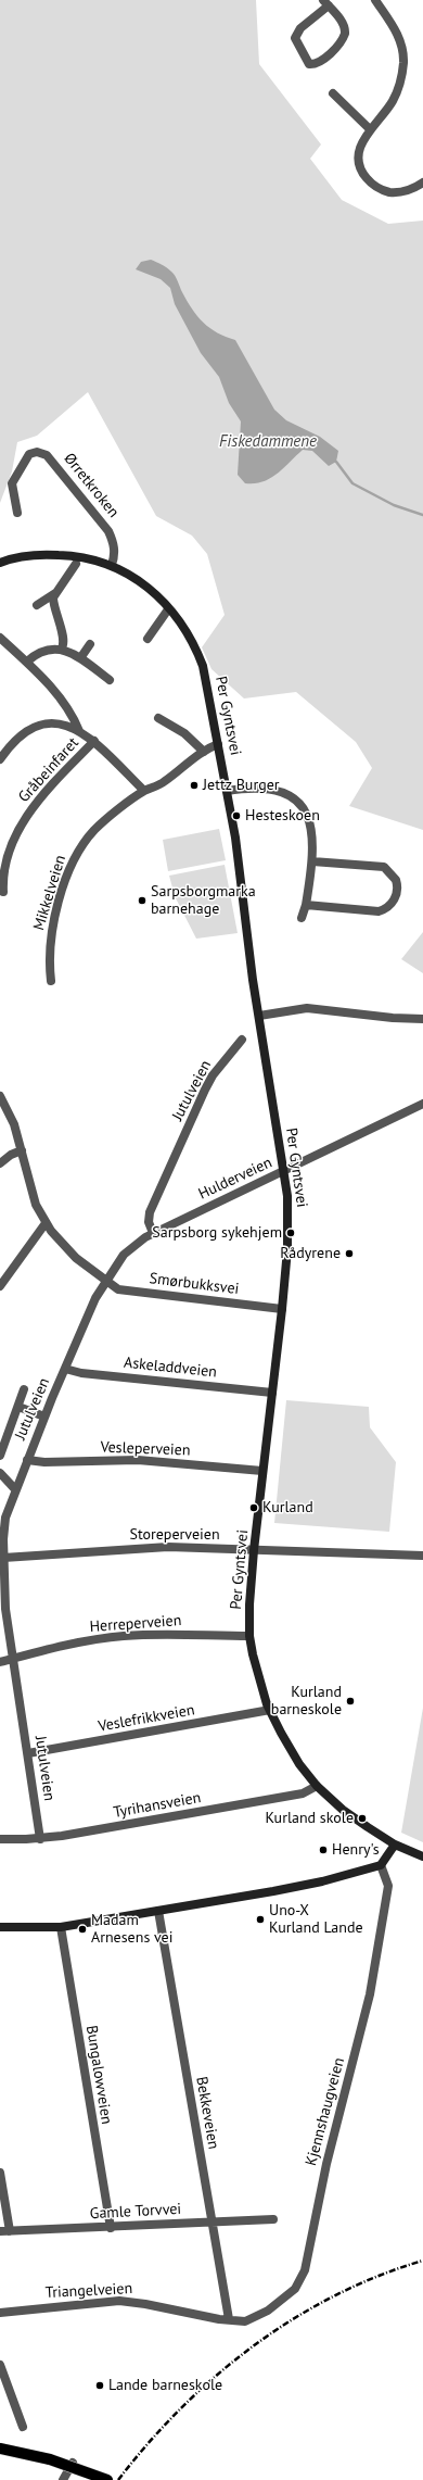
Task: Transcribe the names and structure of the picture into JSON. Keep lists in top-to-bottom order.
{
  "streets": {
    "street": [
      "Ørretkroken",
      "Per Gyntsvei",
      "Gråbeinfaret",
      "Mikkelveien",
      "Jutulveien",
      "Hulderveien",
      "Smørbukksvei",
      "Askeladdveien",
      "Vesleperveien",
      "Storeperveien",
      "Herreperveien",
      "Veslefrikkveien",
      "Tyrihansveien",
      "Bungalowveien",
      "Kjennshaugveien",
      "Bekkeveien",
      "Gamle Torvvei",
      "Triangelveien"
    ]
  },
  "crossings": [
    ["Ørretkroken", "Per Gyntsvei"],
    ["Per Gyntsvei", "Mikkelveien"],
    ["Per Gyntsvei", "Hulderveien"],
    ["Per Gyntsvei", "Smørbukksvei"],
    ["Per Gyntsvei", "Askeladdveien"],
    ["Per Gyntsvei", "Vesleperveien"],
    ["Per Gyntsvei", "Storeperveien"],
    ["Per Gyntsvei", "Herreperveien"],
    ["Per Gyntsvei", "Veslefrikkveien"],
    ["Per Gyntsvei", "Tyrihansveien"],
    ["Jutulveien", "Hulderveien"],
    ["Jutulveien", "Smørbukksvei"],
    ["Jutulveien", "Askeladdveien"],
    ["Jutulveien", "Vesleperveien"],
    ["Jutulveien", "Storeperveien"],
    ["Jutulveien", "Herreperveien"],
    ["Jutulveien", "Veslefrikkveien"],
    ["Jutulveien", "Tyrihansveien"],
    ["Bungalowveien", "Gamle Torvvei"],
    ["Kjennshaugveien", "Bekkeveien"],
    ["Kjennshaugveien", "Triangelveien"],
    ["Bekkeveien", "Gamle Torvvei"],
    ["Bekkeveien", "Triangelveien"]
  ],
  "water": ["Fiskedammene"],
  "places": [
    "Jettz Burger",
    "Hesteskoen",
    "Sarpsborgmarka barnehage",
    "Sarpsborg sykehjem",
    "Rådyrene",
    "Kurland",
    "Kurland barneskole",
    "Kurland skole",
    "Henry's",
    "Uno-X Kurland Lande",
    "Madam Arnesens vei",
    "Lande barneskole"
  ]
}
